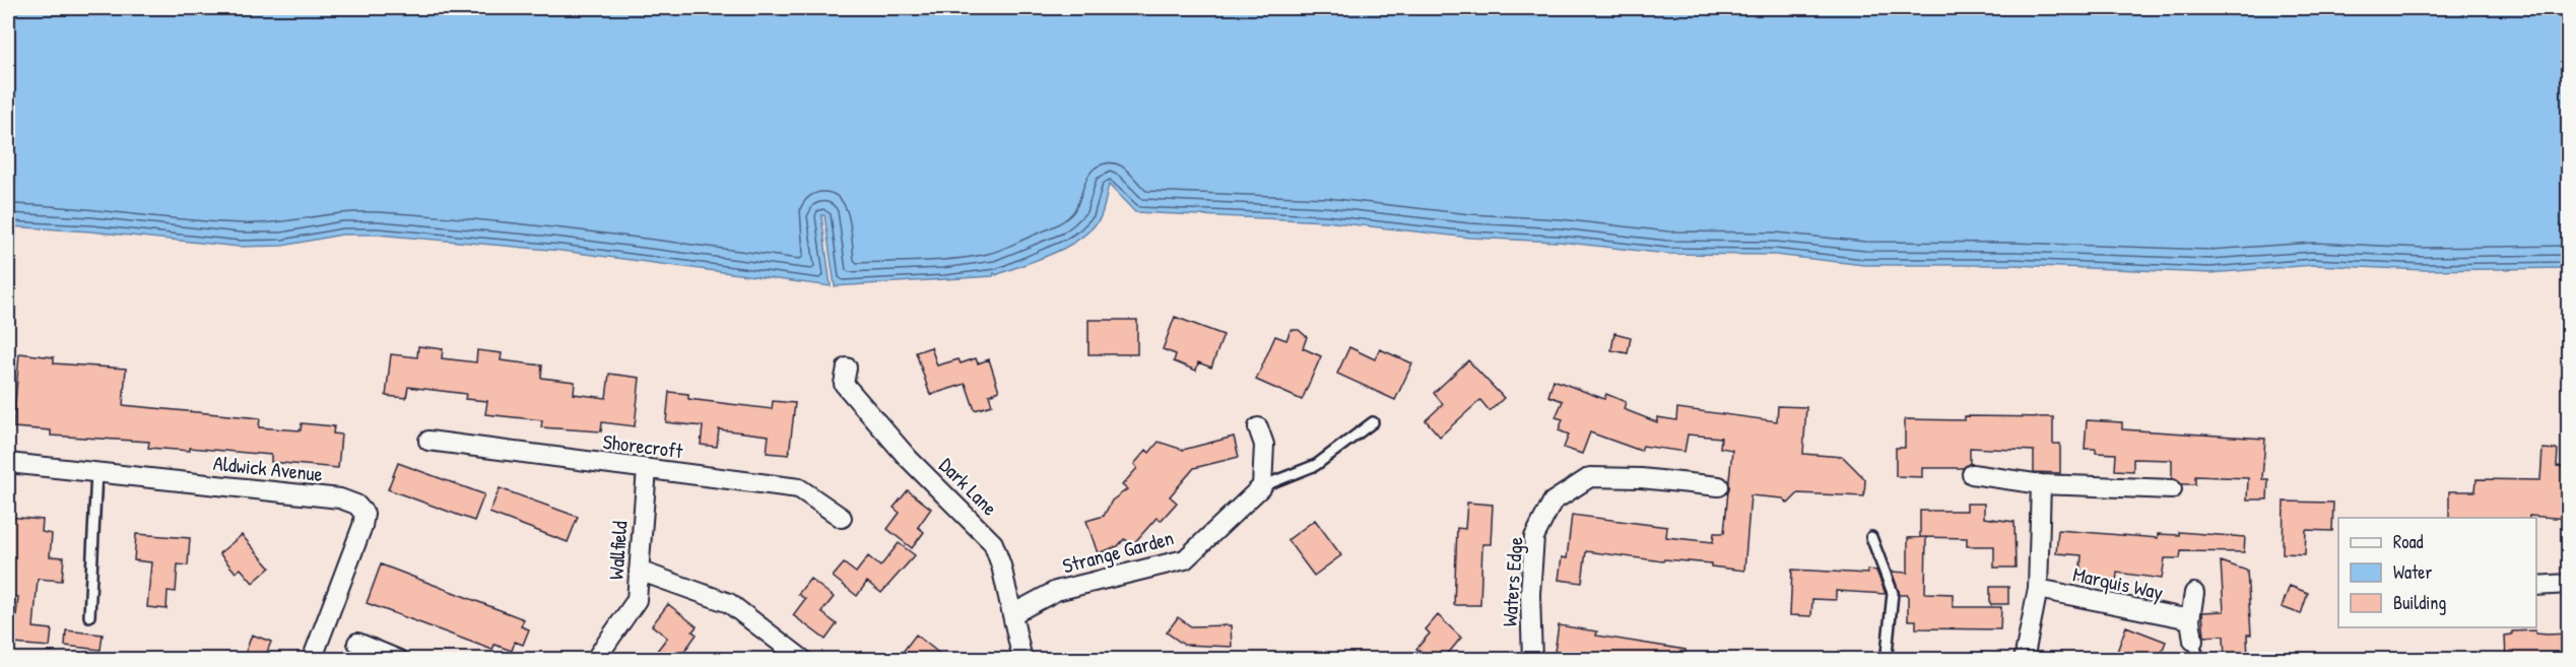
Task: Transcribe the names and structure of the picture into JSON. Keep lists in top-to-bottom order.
{
  "streets": {
    "street": [
      "Shorecroft",
      "Aldwick Avenue",
      "Dark Lane",
      "Wallfield",
      "Strange Garden",
      "Waters Edge",
      "Marquis Way"
    ]
  },
  "crossings": [
    ["Shorecroft", "Wallfield"],
    ["Dark Lane", "Strange Garden"]
  ],
  "legend": ["Road", "Water", "Building"]
}
